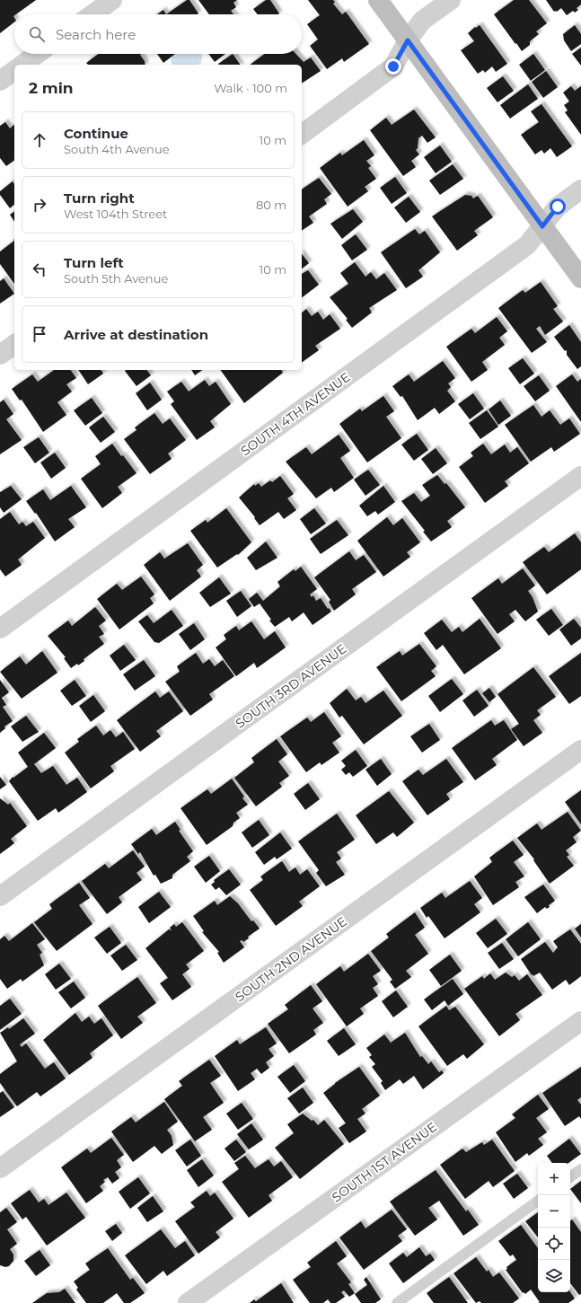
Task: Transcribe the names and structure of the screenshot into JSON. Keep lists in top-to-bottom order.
{
  "streets": {
    "street": [
      "SOUTH 4TH AVENUE",
      "SOUTH 3RD AVENUE",
      "SOUTH 2ND AVENUE",
      "SOUTH 1ST AVENUE"
    ]
  },
  "page": {
    "search": "Search here",
    "heading": ["2 min", "Walk · 100 m"],
    "list": [
      ["Continue", "South 4th Avenue", "10 m"],
      ["Turn right", "West 104th Street", "80 m"],
      ["Turn left", "South 5th Avenue", "10 m"],
      "Arrive at destination"
    ],
    "map_buttons": ["+", "−"]
  }
}
